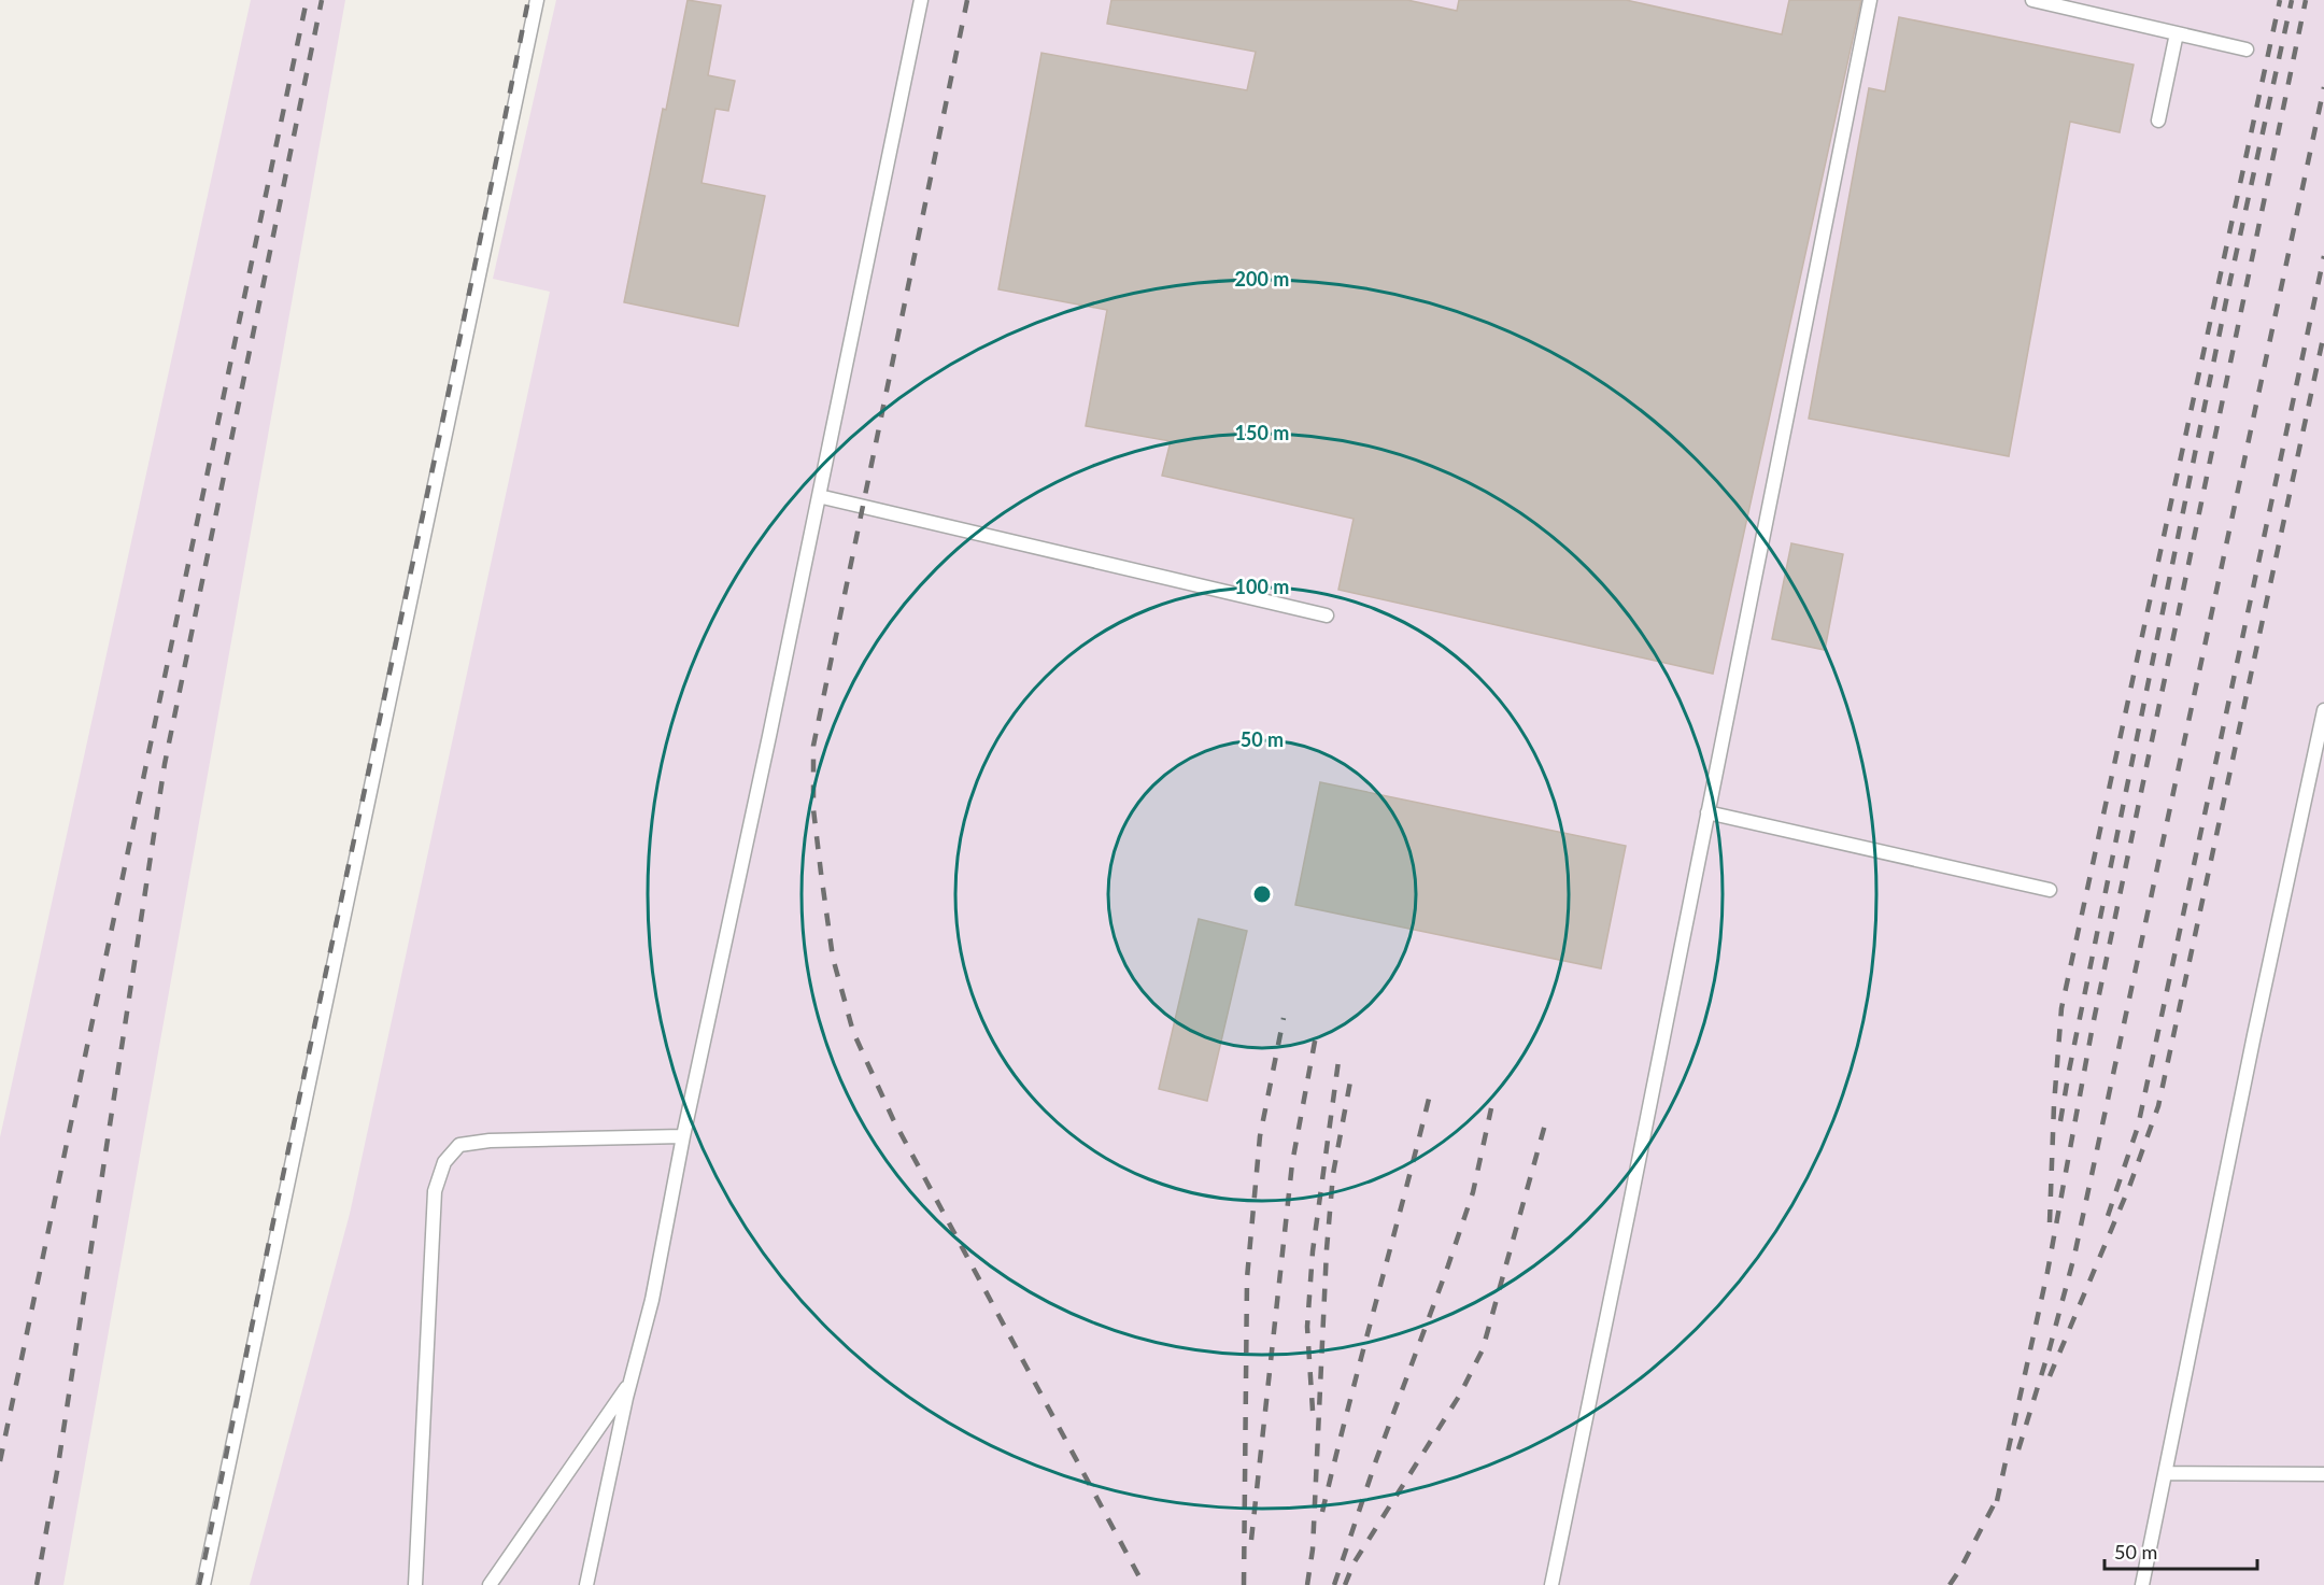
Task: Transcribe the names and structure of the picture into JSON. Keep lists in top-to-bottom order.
{
  "scale_bar": "50 m",
  "rings": [
    "200 m",
    "150 m",
    "100 m",
    "50 m"
  ]
}
